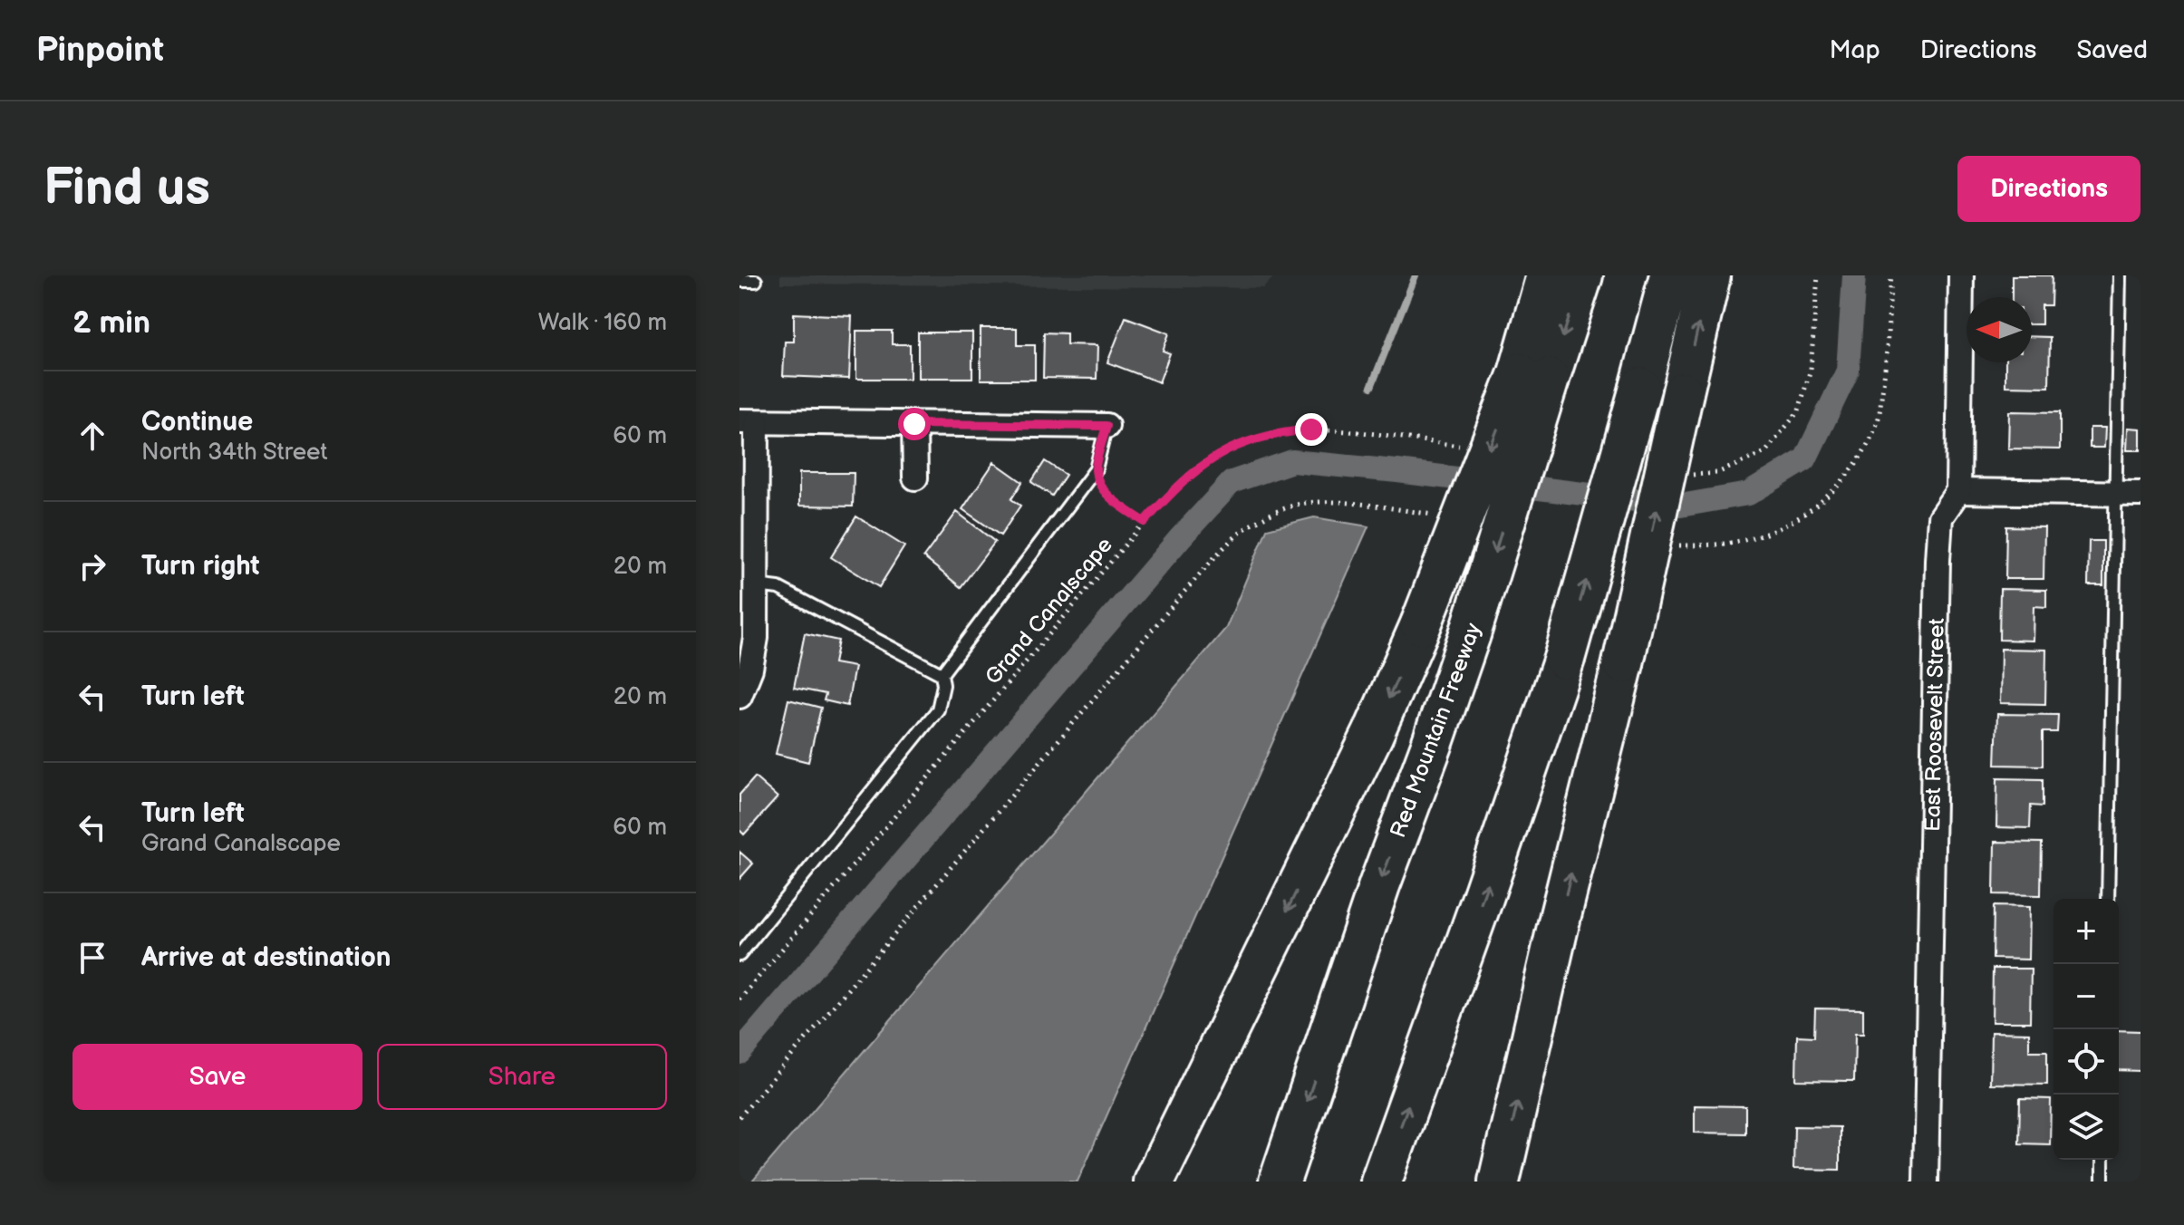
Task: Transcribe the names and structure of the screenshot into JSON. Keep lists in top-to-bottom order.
{
  "streets": {
    "highway": ["Red Mountain Freeway"],
    "street": ["East Roosevelt Street"],
    "path": ["Grand Canalscape"]
  },
  "north": "left",
  "page": {
    "header": "Pinpoint",
    "nav": ["Map", "Directions", "Saved"],
    "buttons": [
      "Directions",
      ["Save", "Share"]
    ],
    "title": "Find us",
    "heading": ["2 min", "Walk · 160 m"],
    "list": [
      ["Continue", "North 34th Street", "60 m"],
      ["Turn right", "20 m"],
      ["Turn left", "20 m"],
      ["Turn left", "Grand Canalscape", "60 m"],
      "Arrive at destination"
    ],
    "map_buttons": ["+", "−"]
  }
}
